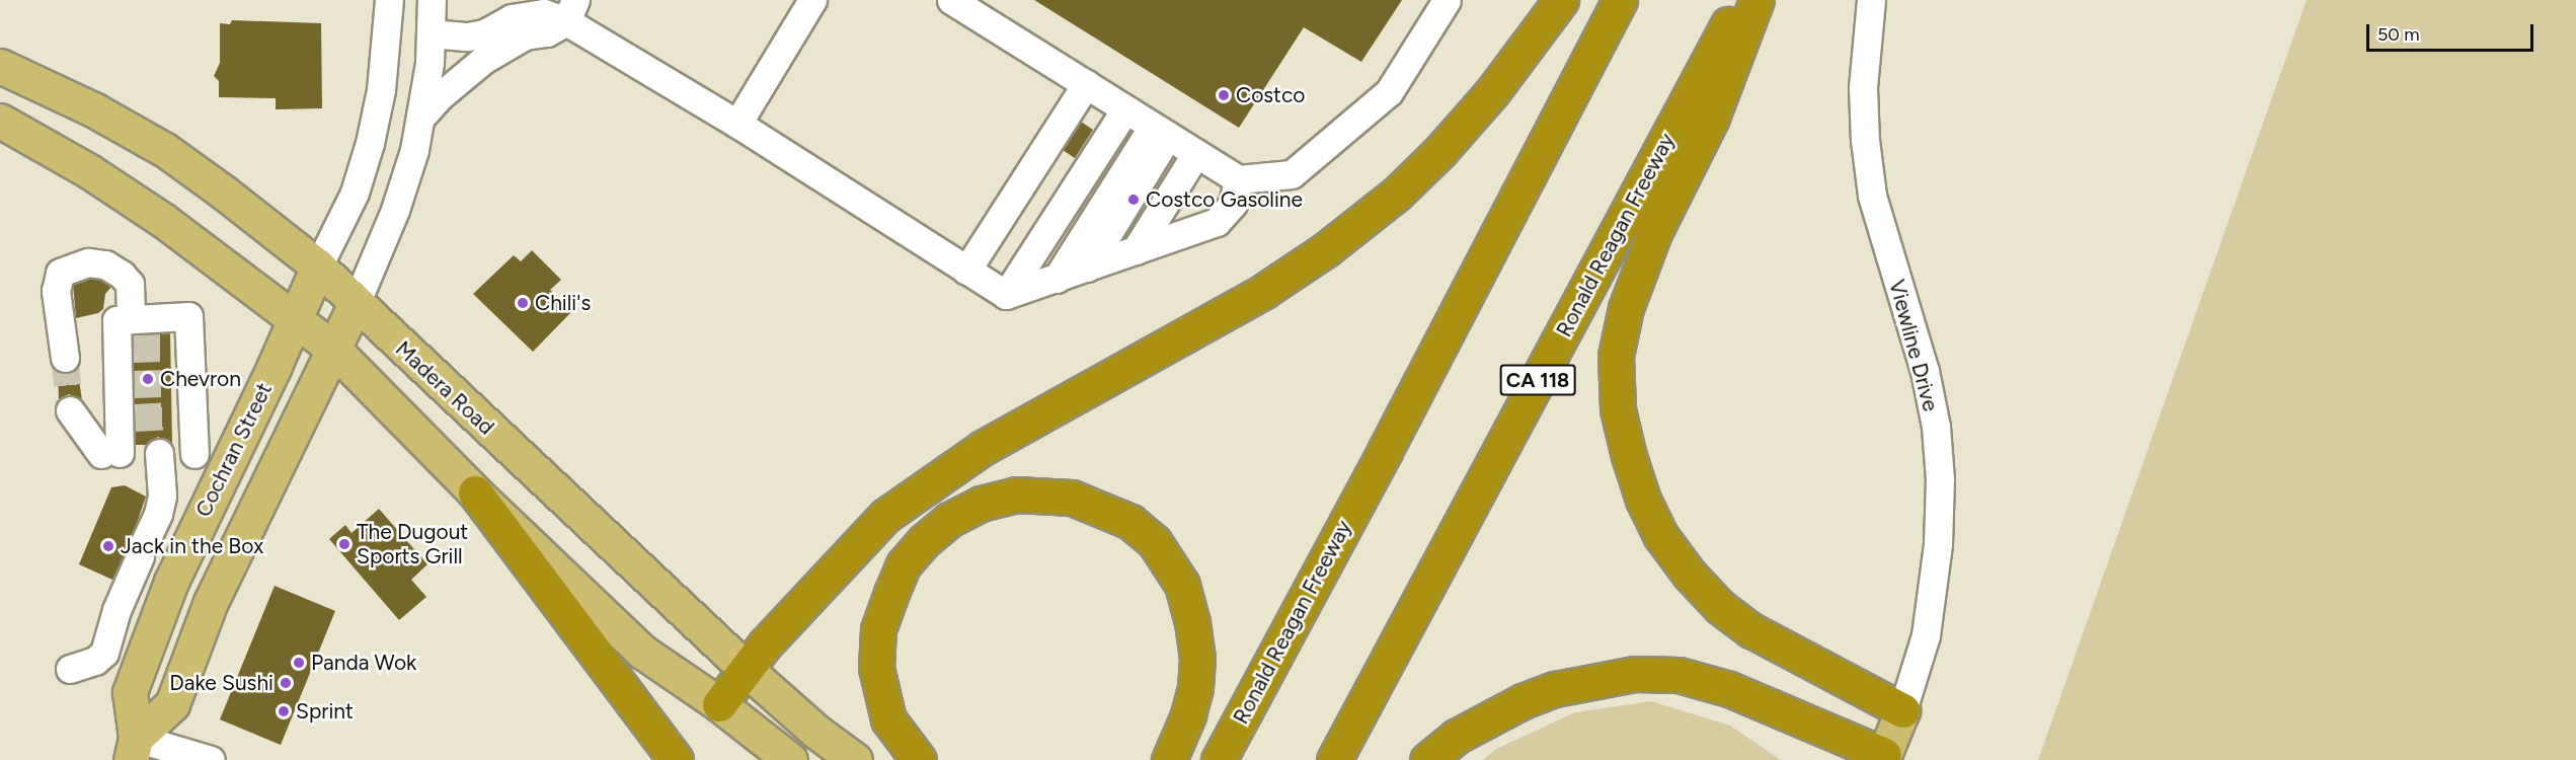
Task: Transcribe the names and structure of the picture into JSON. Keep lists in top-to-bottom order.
{
  "streets": {
    "highway": ["Ronald Reagan Freeway", "CA 118"],
    "main road": ["Viewline Drive", "Madera Road", "Cochran Street"]
  },
  "crossings": [
    ["Madera Road", "Cochran Street"]
  ],
  "places": [
    "Costco",
    "Costco Gasoline",
    "Chili's",
    "Chevron",
    "The Dugout Sports Grill",
    "Jack in the Box",
    "Panda Wok",
    "Dake Sushi",
    "Sprint"
  ],
  "scale_bar": "50 m"
}
